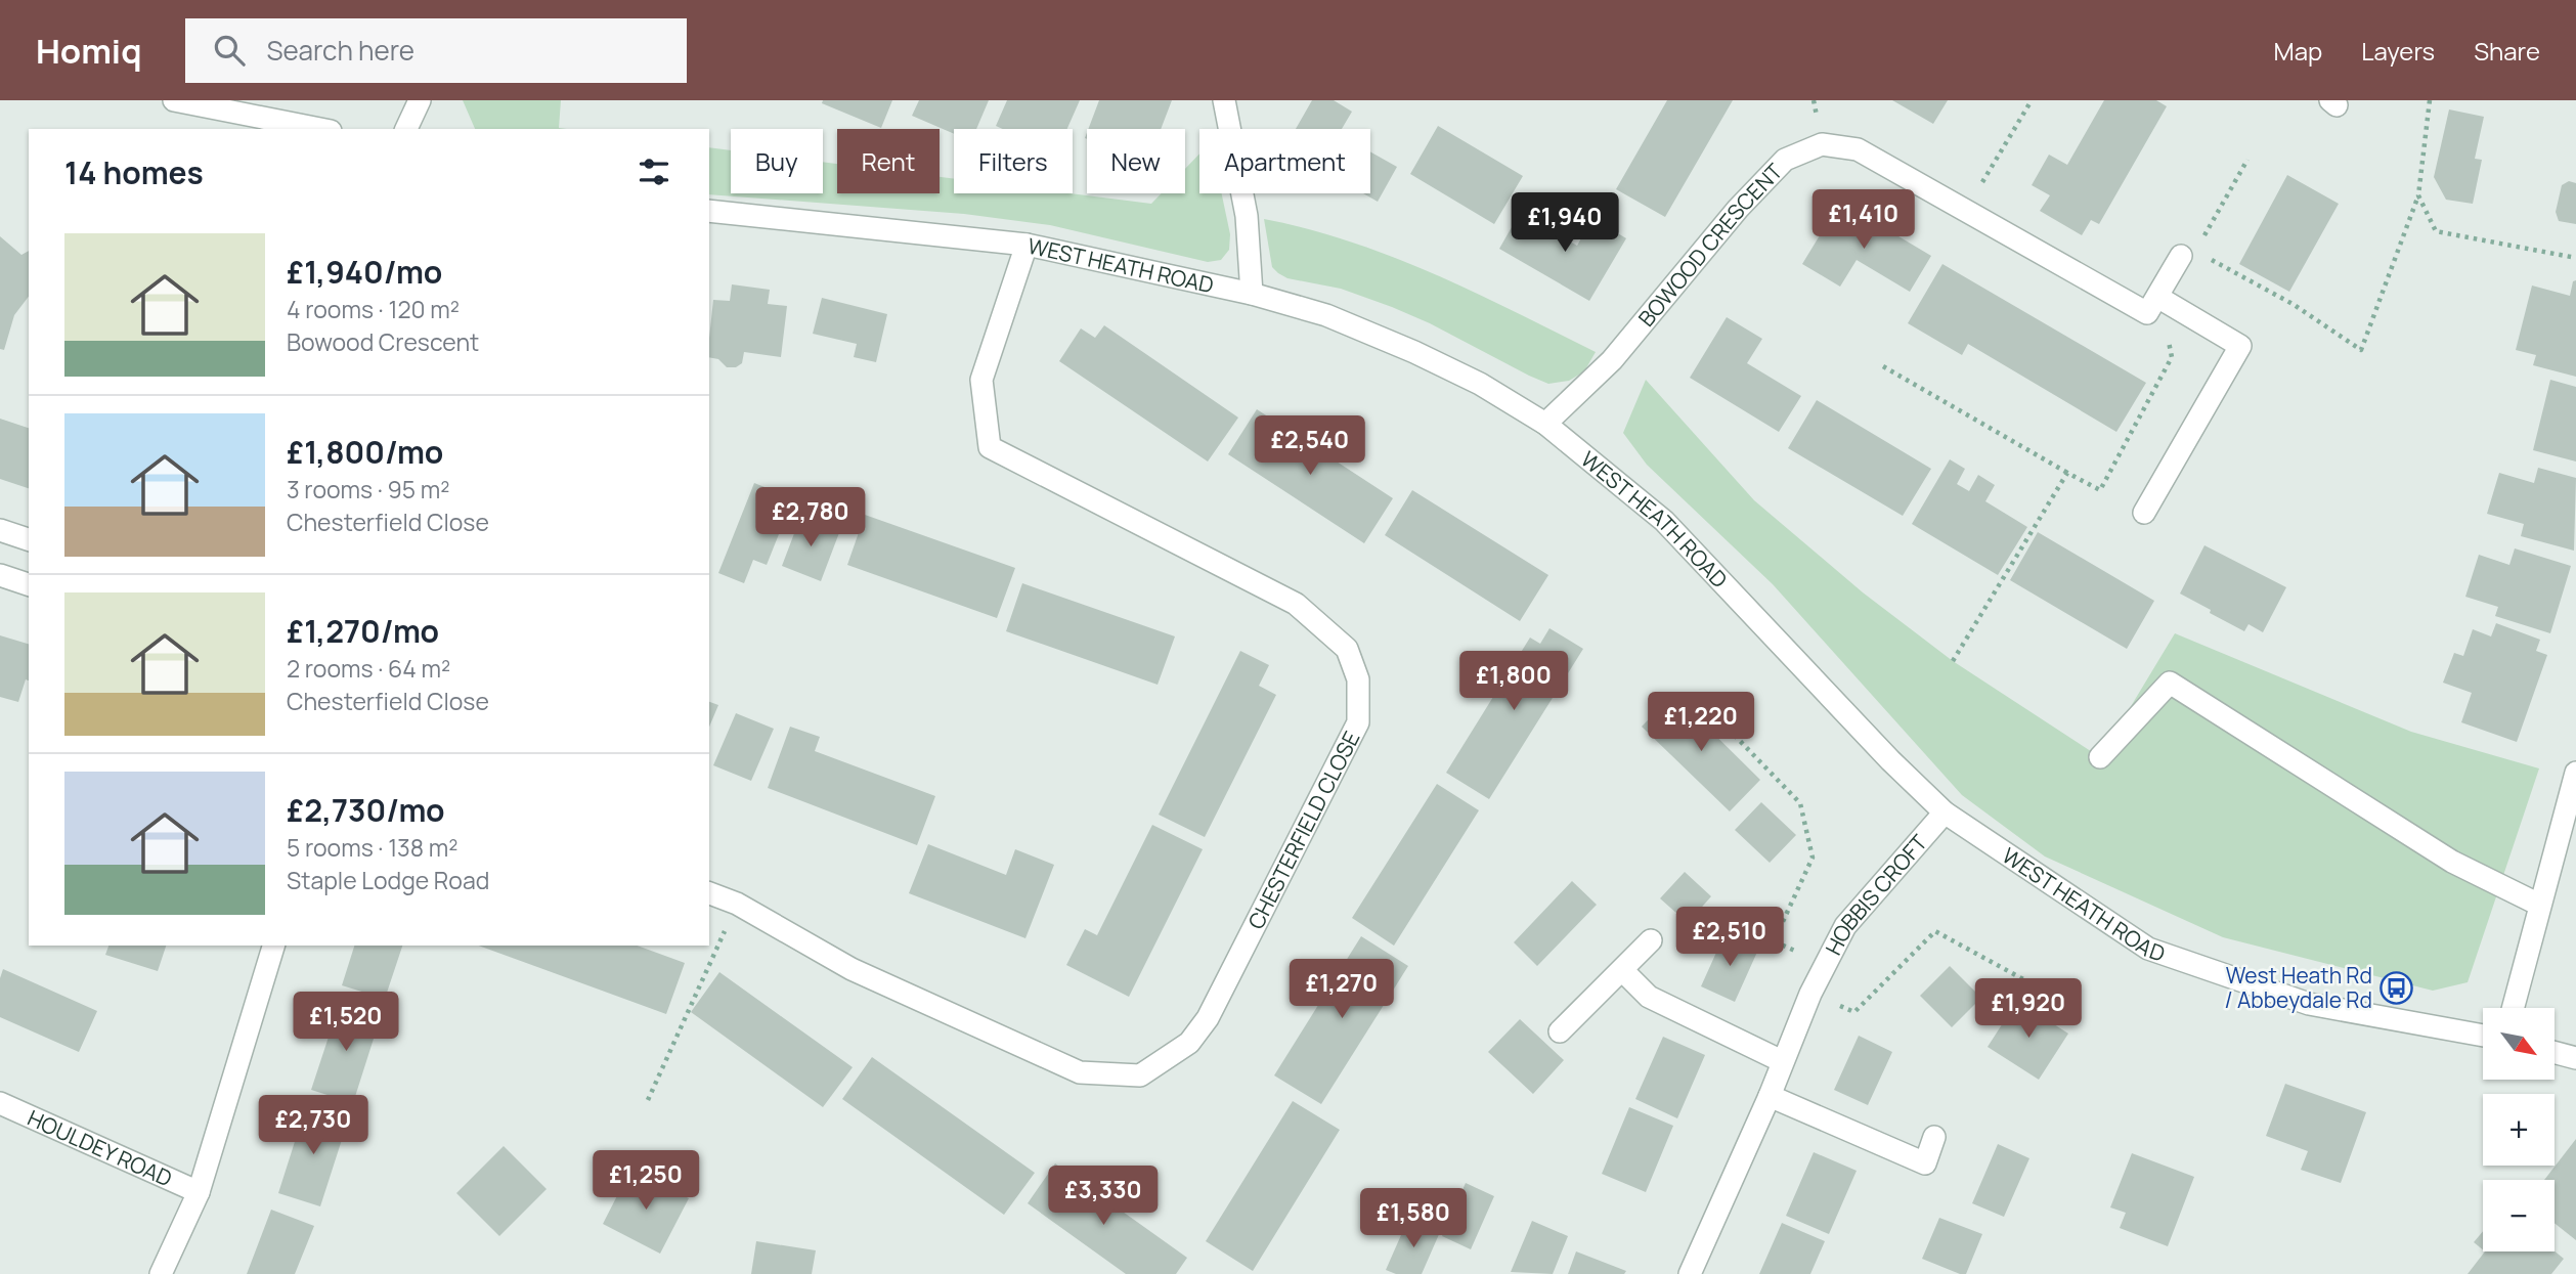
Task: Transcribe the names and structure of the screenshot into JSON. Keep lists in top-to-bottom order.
{
  "streets": {
    "street": [
      "BOWOOD CRESCENT",
      "WEST HEATH ROAD",
      "CHESTERFIELD CLOSE",
      "HOBBIS CROFT",
      "HOULDEY ROAD"
    ]
  },
  "crossings": [
    ["BOWOOD CRESCENT", "WEST HEATH ROAD"],
    ["WEST HEATH ROAD", "CHESTERFIELD CLOSE"],
    ["WEST HEATH ROAD", "HOBBIS CROFT"]
  ],
  "places": {
    "bus stop": ["West Heath Rd / Abbeydale Rd"]
  },
  "north": "bottom right",
  "page": {
    "header": "Homiq",
    "search": "Search here",
    "nav": ["Map", "Layers", "Share"],
    "chip": [
      "Buy",
      "Rent",
      "Filters",
      "New",
      "Apartment"
    ],
    "heading": "14 homes",
    "price": [
      "£1,410",
      "£1,940",
      "£2,540",
      "£2,780",
      "£1,800",
      "£1,220",
      "£2,510",
      "£1,270",
      "£1,920",
      "£1,520",
      "£2,730",
      "£1,250",
      "£3,330",
      "£1,580"
    ],
    "list": [
      {
        "name": "£1,940/mo",
        "note": "4 rooms · 120 m² · Bowood Crescent"
      },
      {
        "name": "£1,800/mo",
        "note": "3 rooms · 95 m² · Chesterfield Close"
      },
      {
        "name": "£1,270/mo",
        "note": "2 rooms · 64 m² · Chesterfield Close"
      },
      {
        "name": "£2,730/mo",
        "note": "5 rooms · 138 m² · Staple Lodge Road"
      }
    ],
    "map_buttons": ["+", "−"]
  }
}
